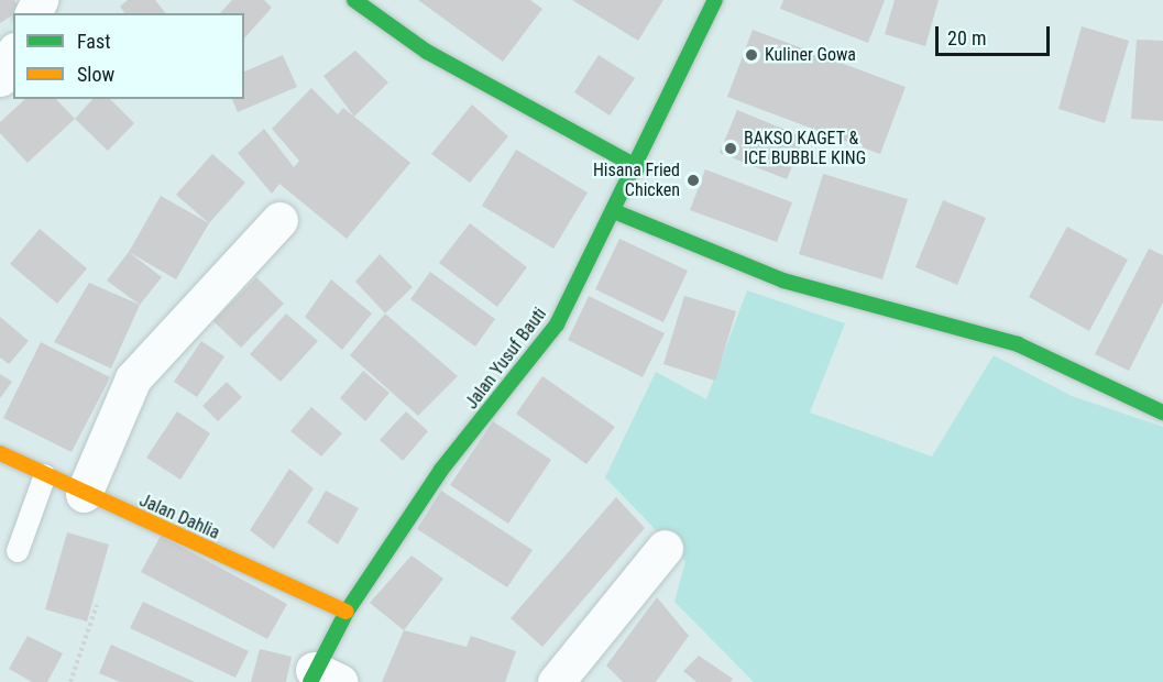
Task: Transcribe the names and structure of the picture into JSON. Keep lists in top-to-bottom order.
{
  "streets": {
    "street": ["Jalan Yusuf Bauti", "Jalan Dahlia"]
  },
  "crossings": [
    ["Jalan Yusuf Bauti", "Jalan Dahlia"]
  ],
  "places": ["Kuliner Gowa", "BAKSO KAGET & ICE BUBBLE KING", "Hisana Fried Chicken"],
  "legend": ["Fast", "Slow"],
  "scale_bar": "20 m"
}
